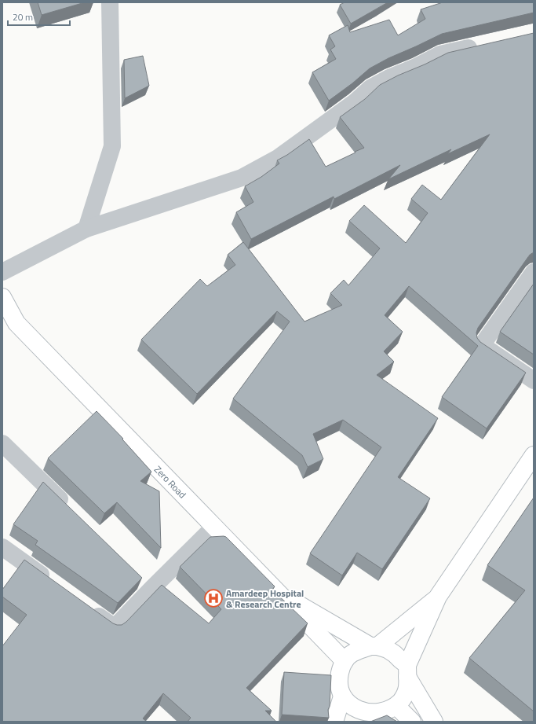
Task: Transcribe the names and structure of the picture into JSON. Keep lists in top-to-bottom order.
{
  "streets": {
    "street": ["Zero Road"]
  },
  "places": {
    "hospital": ["Amardeep Hospital & Research Centre"]
  },
  "scale_bar": "20 m"
}
